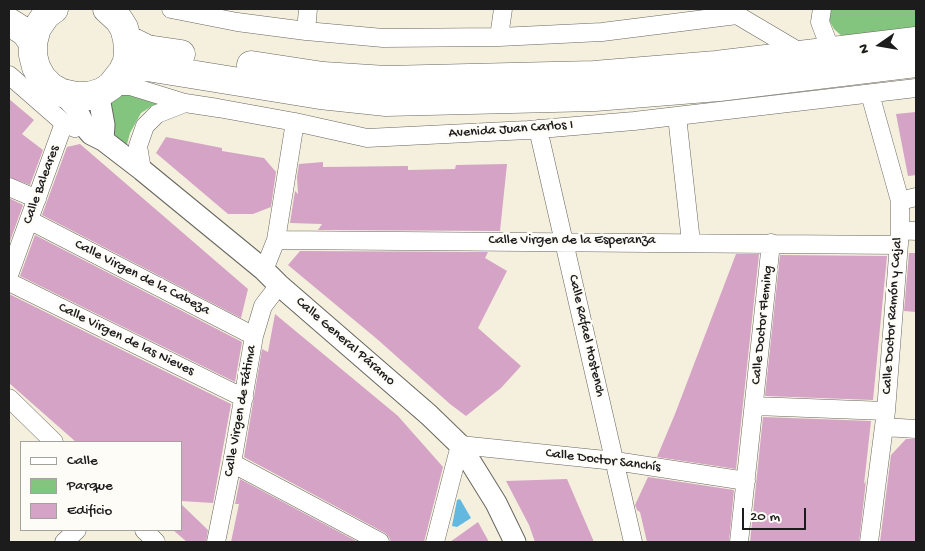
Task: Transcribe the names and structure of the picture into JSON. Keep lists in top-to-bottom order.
{
  "streets": {
    "street": [
      "Avenida Juan Carlos I",
      "Calle Baleares",
      "Calle Virgen de la Esperanza",
      "Calle Virgen de la Cabeza",
      "Calle Doctor Ramón y Cajal",
      "Calle Doctor Fleming",
      "Calle Rafael Hostench",
      "Calle Virgen de las Nieves",
      "Calle General Páramo",
      "Calle Virgen de Fátima",
      "Calle Doctor Sanchís"
    ]
  },
  "crossings": [
    ["Avenida Juan Carlos I", "Calle Doctor Ramón y Cajal"],
    ["Avenida Juan Carlos I", "Calle Rafael Hostench"],
    ["Calle Baleares", "Calle Virgen de la Cabeza"],
    ["Calle Baleares", "Calle General Páramo"],
    ["Calle Virgen de la Esperanza", "Calle Doctor Ramón y Cajal"],
    ["Calle Virgen de la Esperanza", "Calle Doctor Fleming"],
    ["Calle Virgen de la Esperanza", "Calle Rafael Hostench"],
    ["Calle Virgen de la Cabeza", "Calle Virgen de Fátima"],
    ["Calle Doctor Fleming", "Calle Doctor Sanchís"],
    ["Calle Rafael Hostench", "Calle Doctor Sanchís"],
    ["Calle Virgen de las Nieves", "Calle Virgen de Fátima"],
    ["Calle General Páramo", "Calle Virgen de Fátima"],
    ["Calle General Páramo", "Calle Doctor Sanchís"]
  ],
  "legend": ["Calle", "Parque", "Edificio"],
  "scale_bar": "20 m",
  "north": "left"
}
